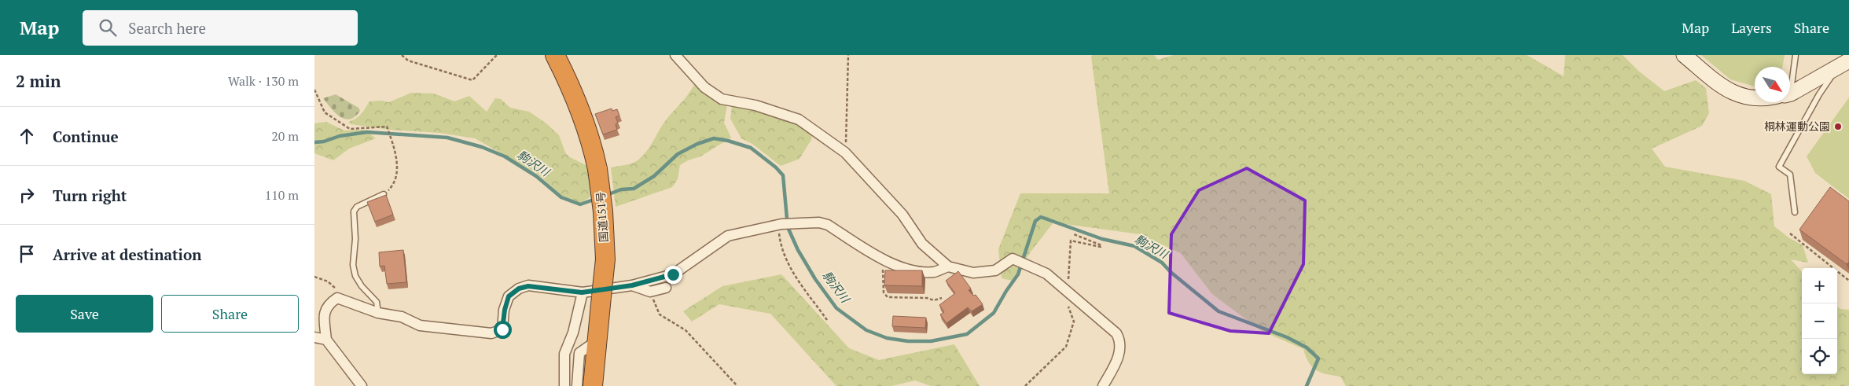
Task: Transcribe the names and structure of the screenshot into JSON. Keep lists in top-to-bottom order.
{
  "streets": {
    "highway": ["国道151号"]
  },
  "water": ["駒沢川"],
  "places": ["桐林運動公園"],
  "north": "bottom right",
  "page": {
    "header": "Map",
    "search": "Search here",
    "nav": ["Map", "Layers", "Share"],
    "heading": ["2 min", "Walk · 130 m"],
    "list": [
      ["Continue", "20 m"],
      ["Turn right", "110 m"],
      "Arrive at destination"
    ],
    "map_buttons": ["+", "−"],
    "buttons": ["Save", "Share"]
  }
}
